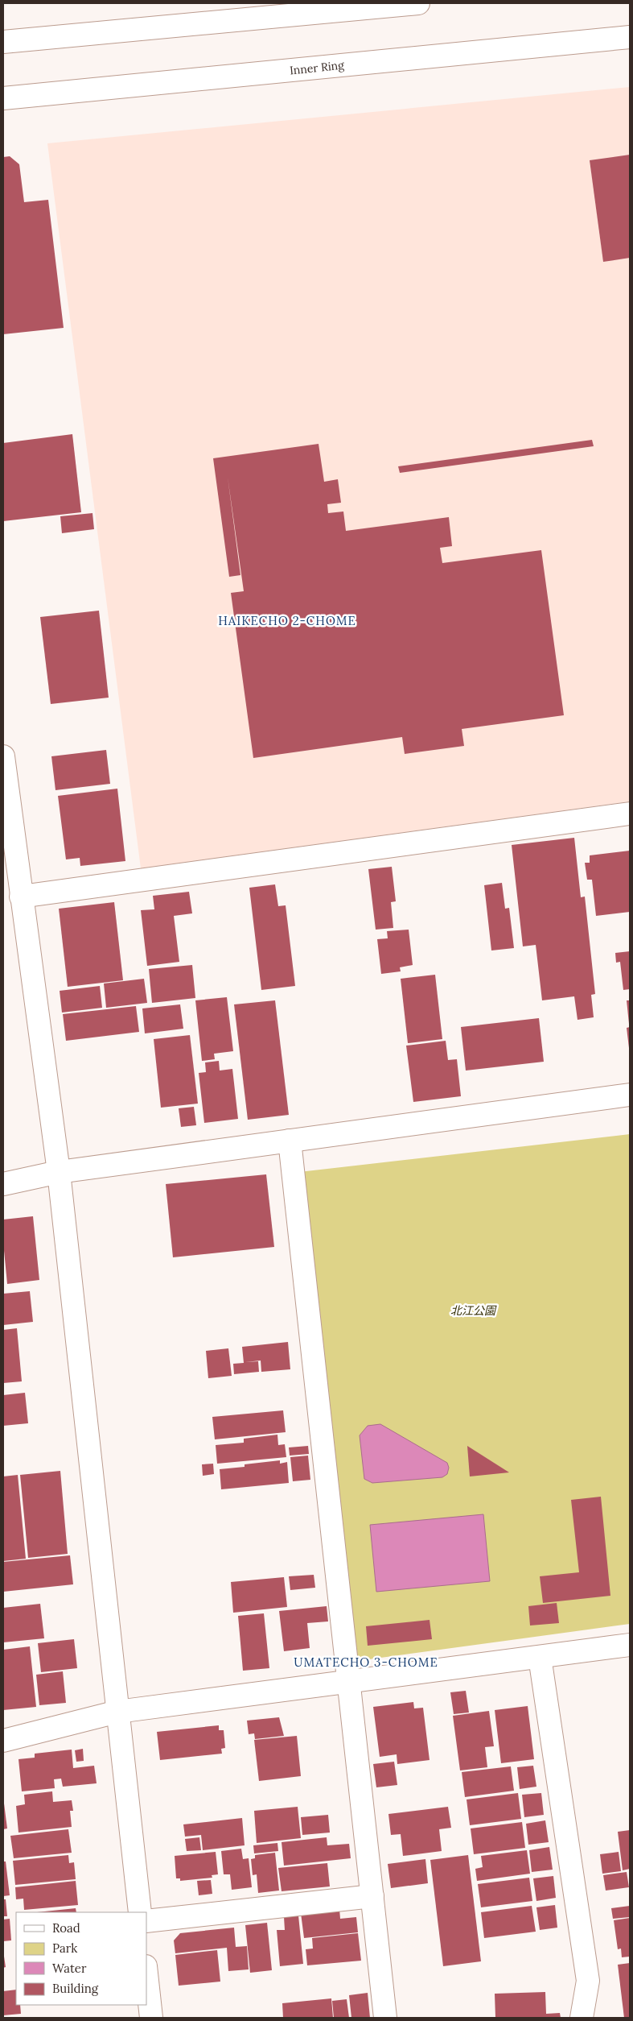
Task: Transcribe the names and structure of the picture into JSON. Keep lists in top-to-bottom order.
{
  "streets": {
    "street": ["Inner Ring"]
  },
  "districts": ["HAIKECHO 2-CHOME", "UMATECHO 3-CHOME"],
  "parks": ["北江公園"],
  "legend": [
    "Road",
    "Park",
    "Water",
    "Building"
  ]
}
